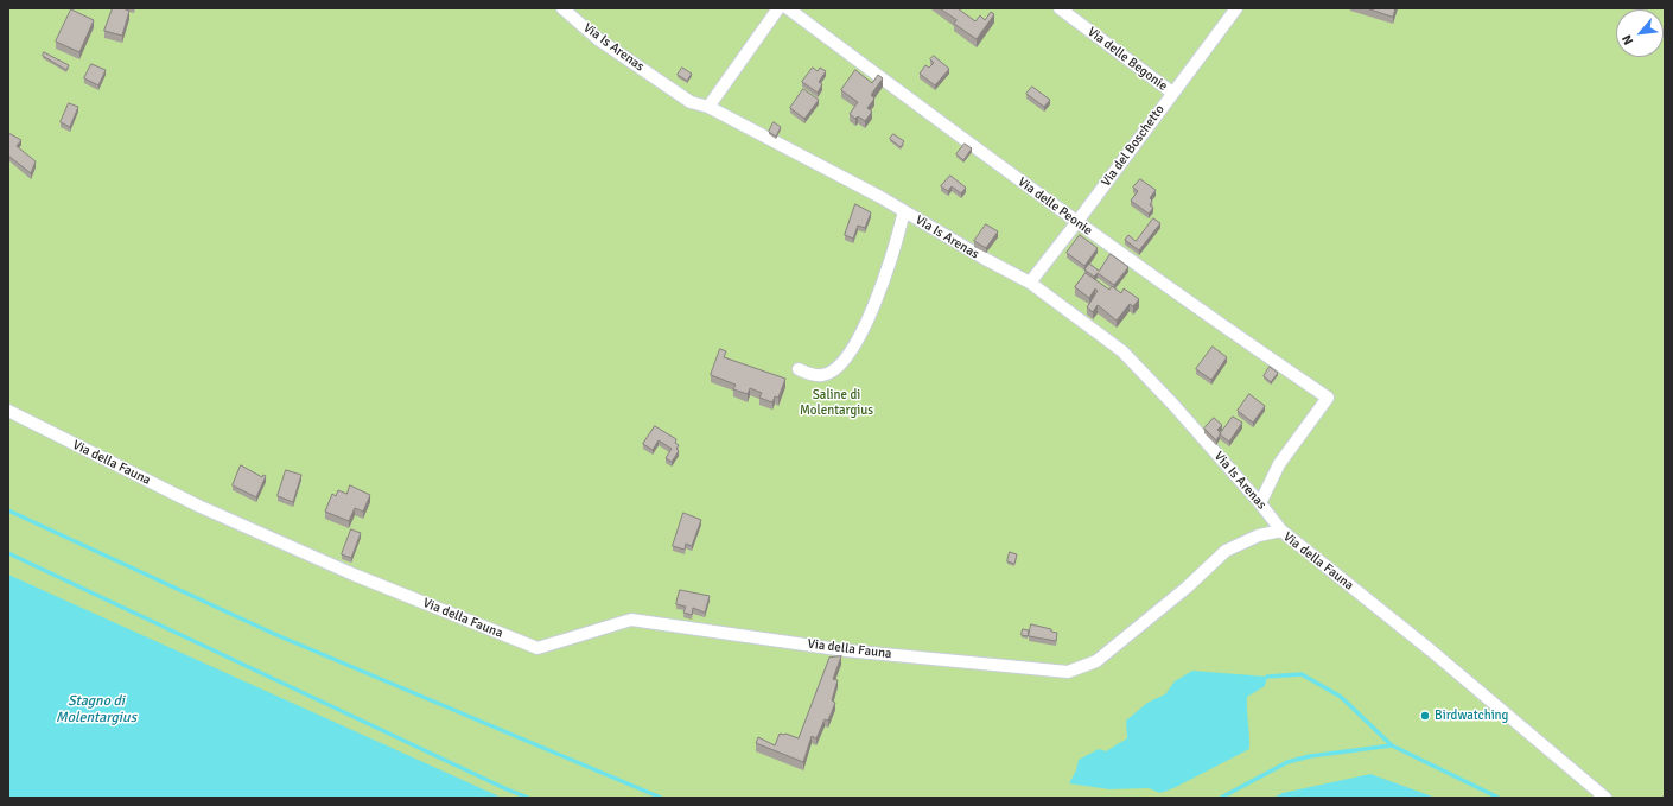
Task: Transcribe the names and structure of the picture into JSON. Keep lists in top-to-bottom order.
{
  "streets": {
    "street": [
      "Via Is Arenas",
      "Via delle Begonie",
      "Via del Boschetto",
      "Via delle Peonie",
      "Via della Fauna"
    ]
  },
  "crossings": [
    ["Via Is Arenas", "Via del Boschetto"],
    ["Via Is Arenas", "Via delle Peonie"],
    ["Via Is Arenas", "Via della Fauna"],
    ["Via delle Begonie", "Via del Boschetto"],
    ["Via del Boschetto", "Via delle Peonie"]
  ],
  "water": ["Stagno di Molentargius"],
  "parks": ["Saline di Molentargius"],
  "places": ["Birdwatching"],
  "north": "bottom left"
}
